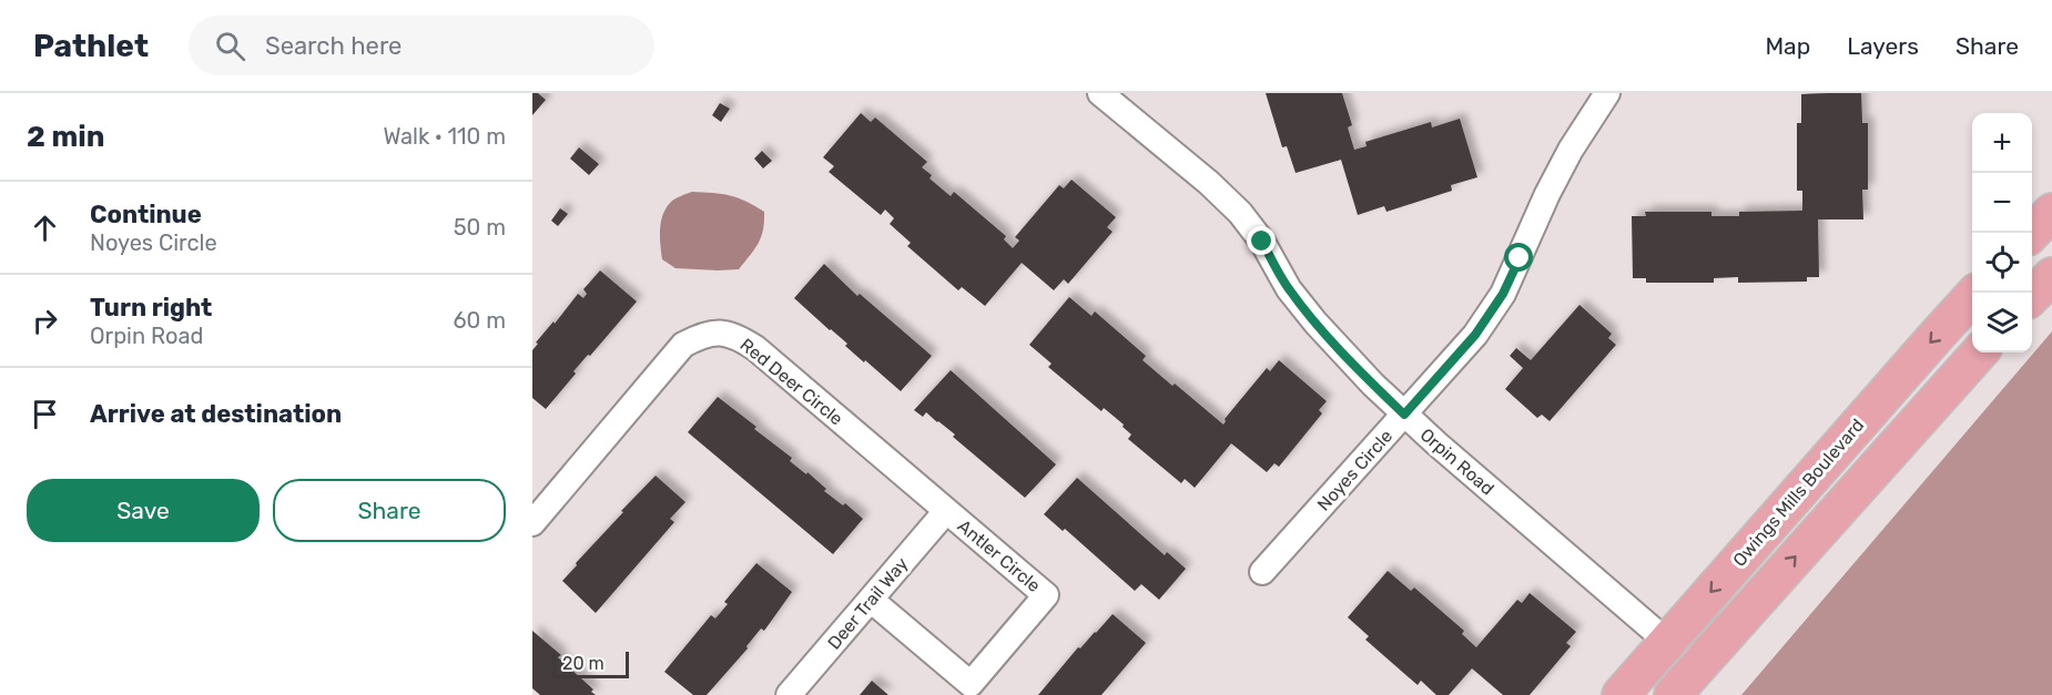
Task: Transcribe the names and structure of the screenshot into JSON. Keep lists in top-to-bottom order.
{
  "streets": {
    "main road": ["Owings Mills Boulevard"],
    "street": [
      "Red Deer Circle",
      "Orpin Road",
      "Noyes Circle",
      "Antler Circle",
      "Deer Trail Way"
    ]
  },
  "crossings": [
    ["Red Deer Circle", "Antler Circle"],
    ["Red Deer Circle", "Deer Trail Way"],
    ["Orpin Road", "Noyes Circle"],
    ["Orpin Road", "Owings Mills Boulevard"],
    ["Antler Circle", "Deer Trail Way"]
  ],
  "scale_bar": "20 m",
  "page": {
    "header": "Pathlet",
    "search": "Search here",
    "nav": ["Map", "Layers", "Share"],
    "heading": ["2 min", "Walk · 110 m"],
    "map_buttons": ["+", "−"],
    "list": [
      ["Continue", "Noyes Circle", "50 m"],
      ["Turn right", "Orpin Road", "60 m"],
      "Arrive at destination"
    ],
    "buttons": ["Save", "Share"],
    "scale": "20 m"
  }
}
